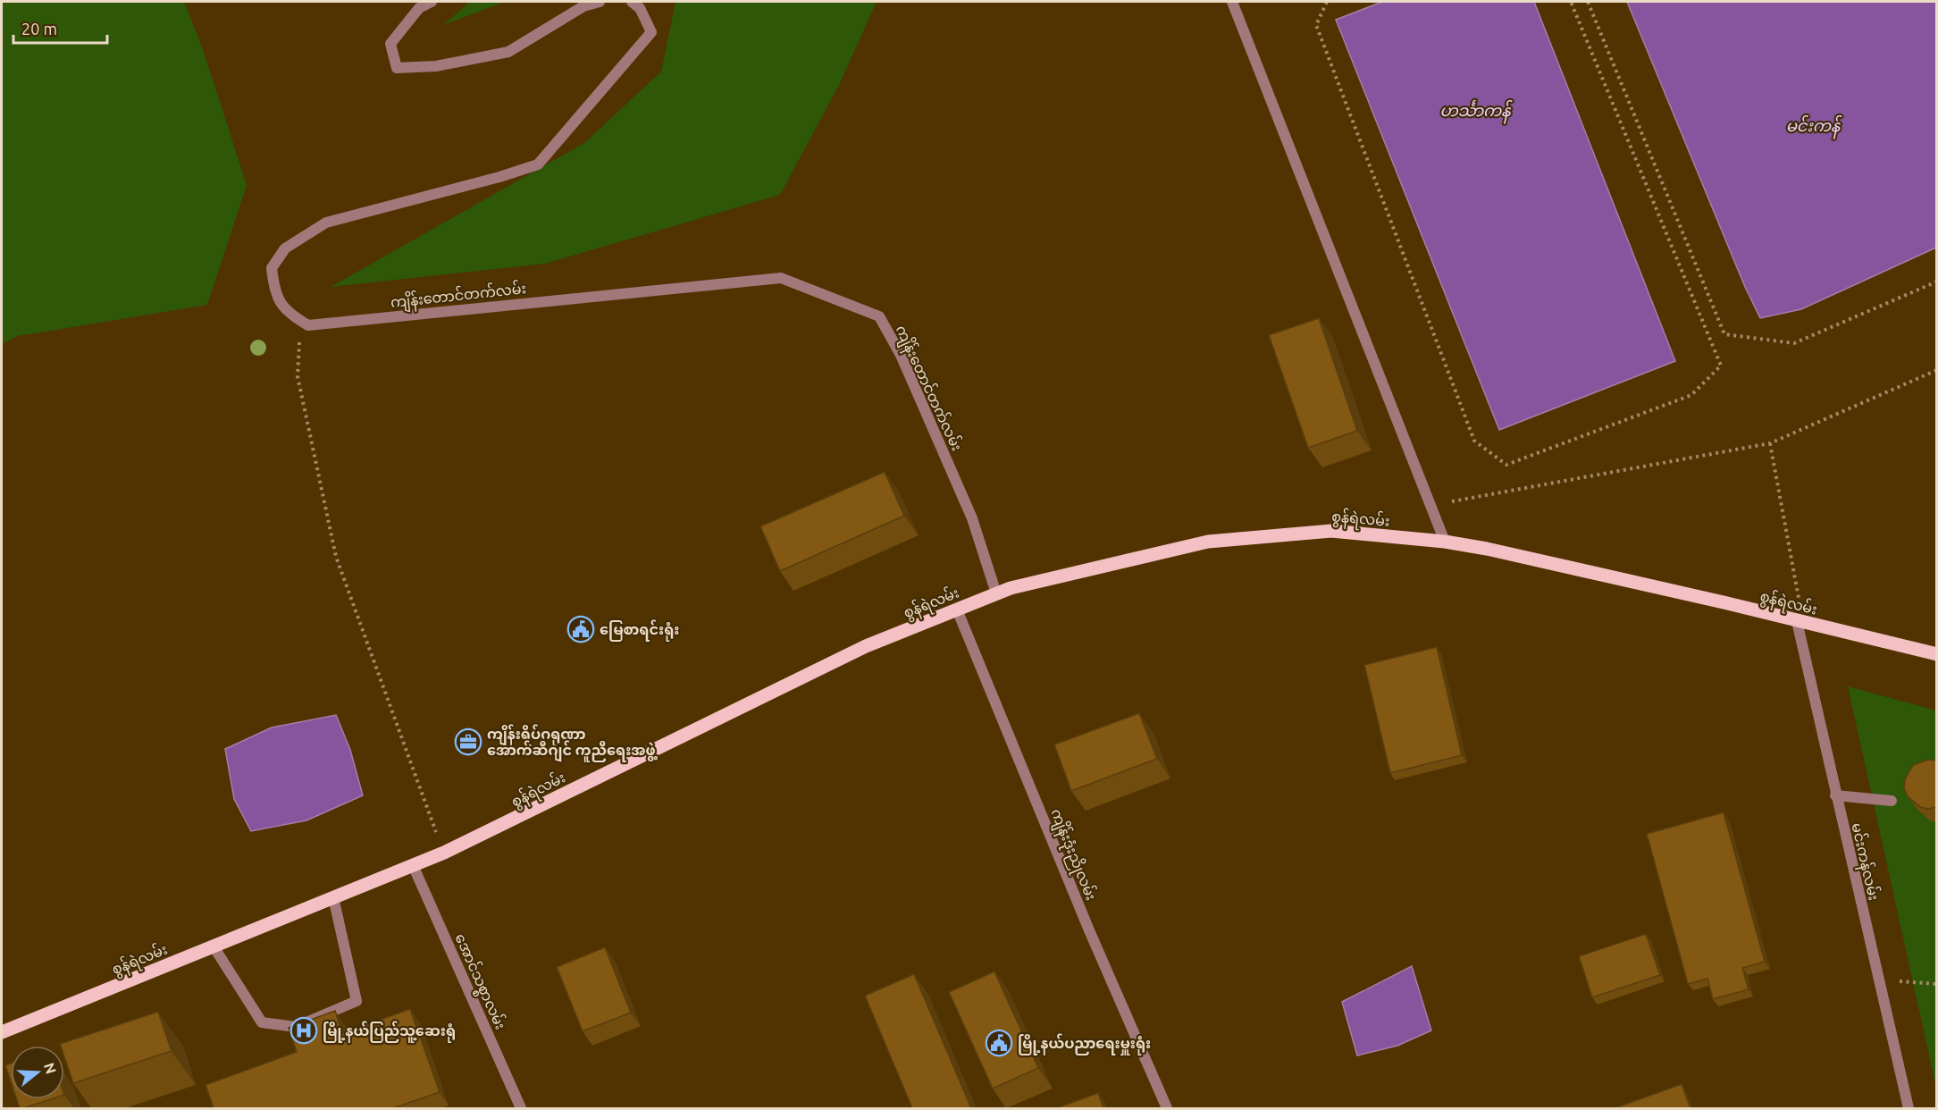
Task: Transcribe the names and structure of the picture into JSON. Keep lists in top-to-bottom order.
{
  "streets": {
    "main road": ["စွန်ရဲလမ်း"],
    "street": [
      "ကျိန်းတောင်တက်လမ်း",
      "ကျိန်းဒုံးညိုလမ်း",
      "မင်းကန်လမ်း",
      "အောင်သစ္စာလမ်း"
    ]
  },
  "crossings": [
    ["ကျိန်းတောင်တက်လမ်း", "စွန်ရဲလမ်း"],
    ["စွန်ရဲလမ်း", "ကျိန်းဒုံးညိုလမ်း"],
    ["စွန်ရဲလမ်း", "မင်းကန်လမ်း"],
    ["စွန်ရဲလမ်း", "အောင်သစ္စာလမ်း"]
  ],
  "water": ["ဟင်္သာကန်", "မင်းကန်"],
  "places": {
    "public building": ["မြေစာရင်းရုံး", "မြို့နယ်ပညာရေးမှူးရုံး"],
    "office": ["ကျိန်းရိပ်ဂရုဏာ အောက်ဆီဂျင် ကူညီရေးအဖွဲ့"],
    "hospital": ["မြို့နယ်ပြည်သူ့ဆေးရုံ"]
  },
  "scale_bar": "20 m",
  "north": "right"
}
